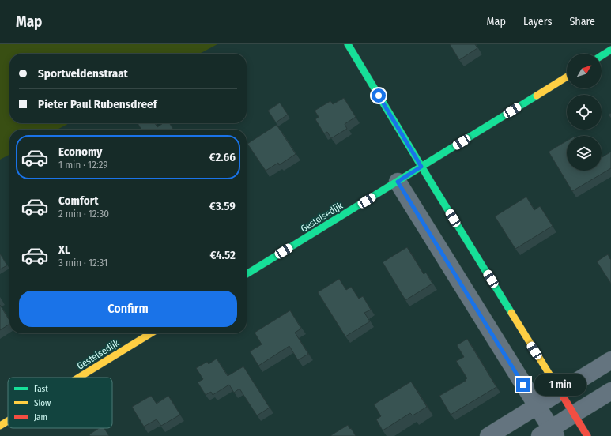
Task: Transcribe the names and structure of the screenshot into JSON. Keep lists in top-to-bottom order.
{
  "streets": {
    "main road": ["Gestelsedijk"]
  },
  "legend": ["Fast", "Slow", "Jam"],
  "north": "top right",
  "page": {
    "header": "Map",
    "nav": ["Map", "Layers", "Share"],
    "banner": ["Sportveldenstraat", "Pieter Paul Rubensdreef"],
    "list": [
      {
        "name": "Economy",
        "note": "1 min · 12:29",
        "value": "€2.66"
      },
      {
        "name": "Comfort",
        "note": "2 min · 12:30",
        "value": "€3.59"
      },
      {
        "name": "XL",
        "note": "3 min · 12:31",
        "value": "€4.52"
      }
    ],
    "buttons": "Confirm",
    "bubble": "1 min"
  }
}
